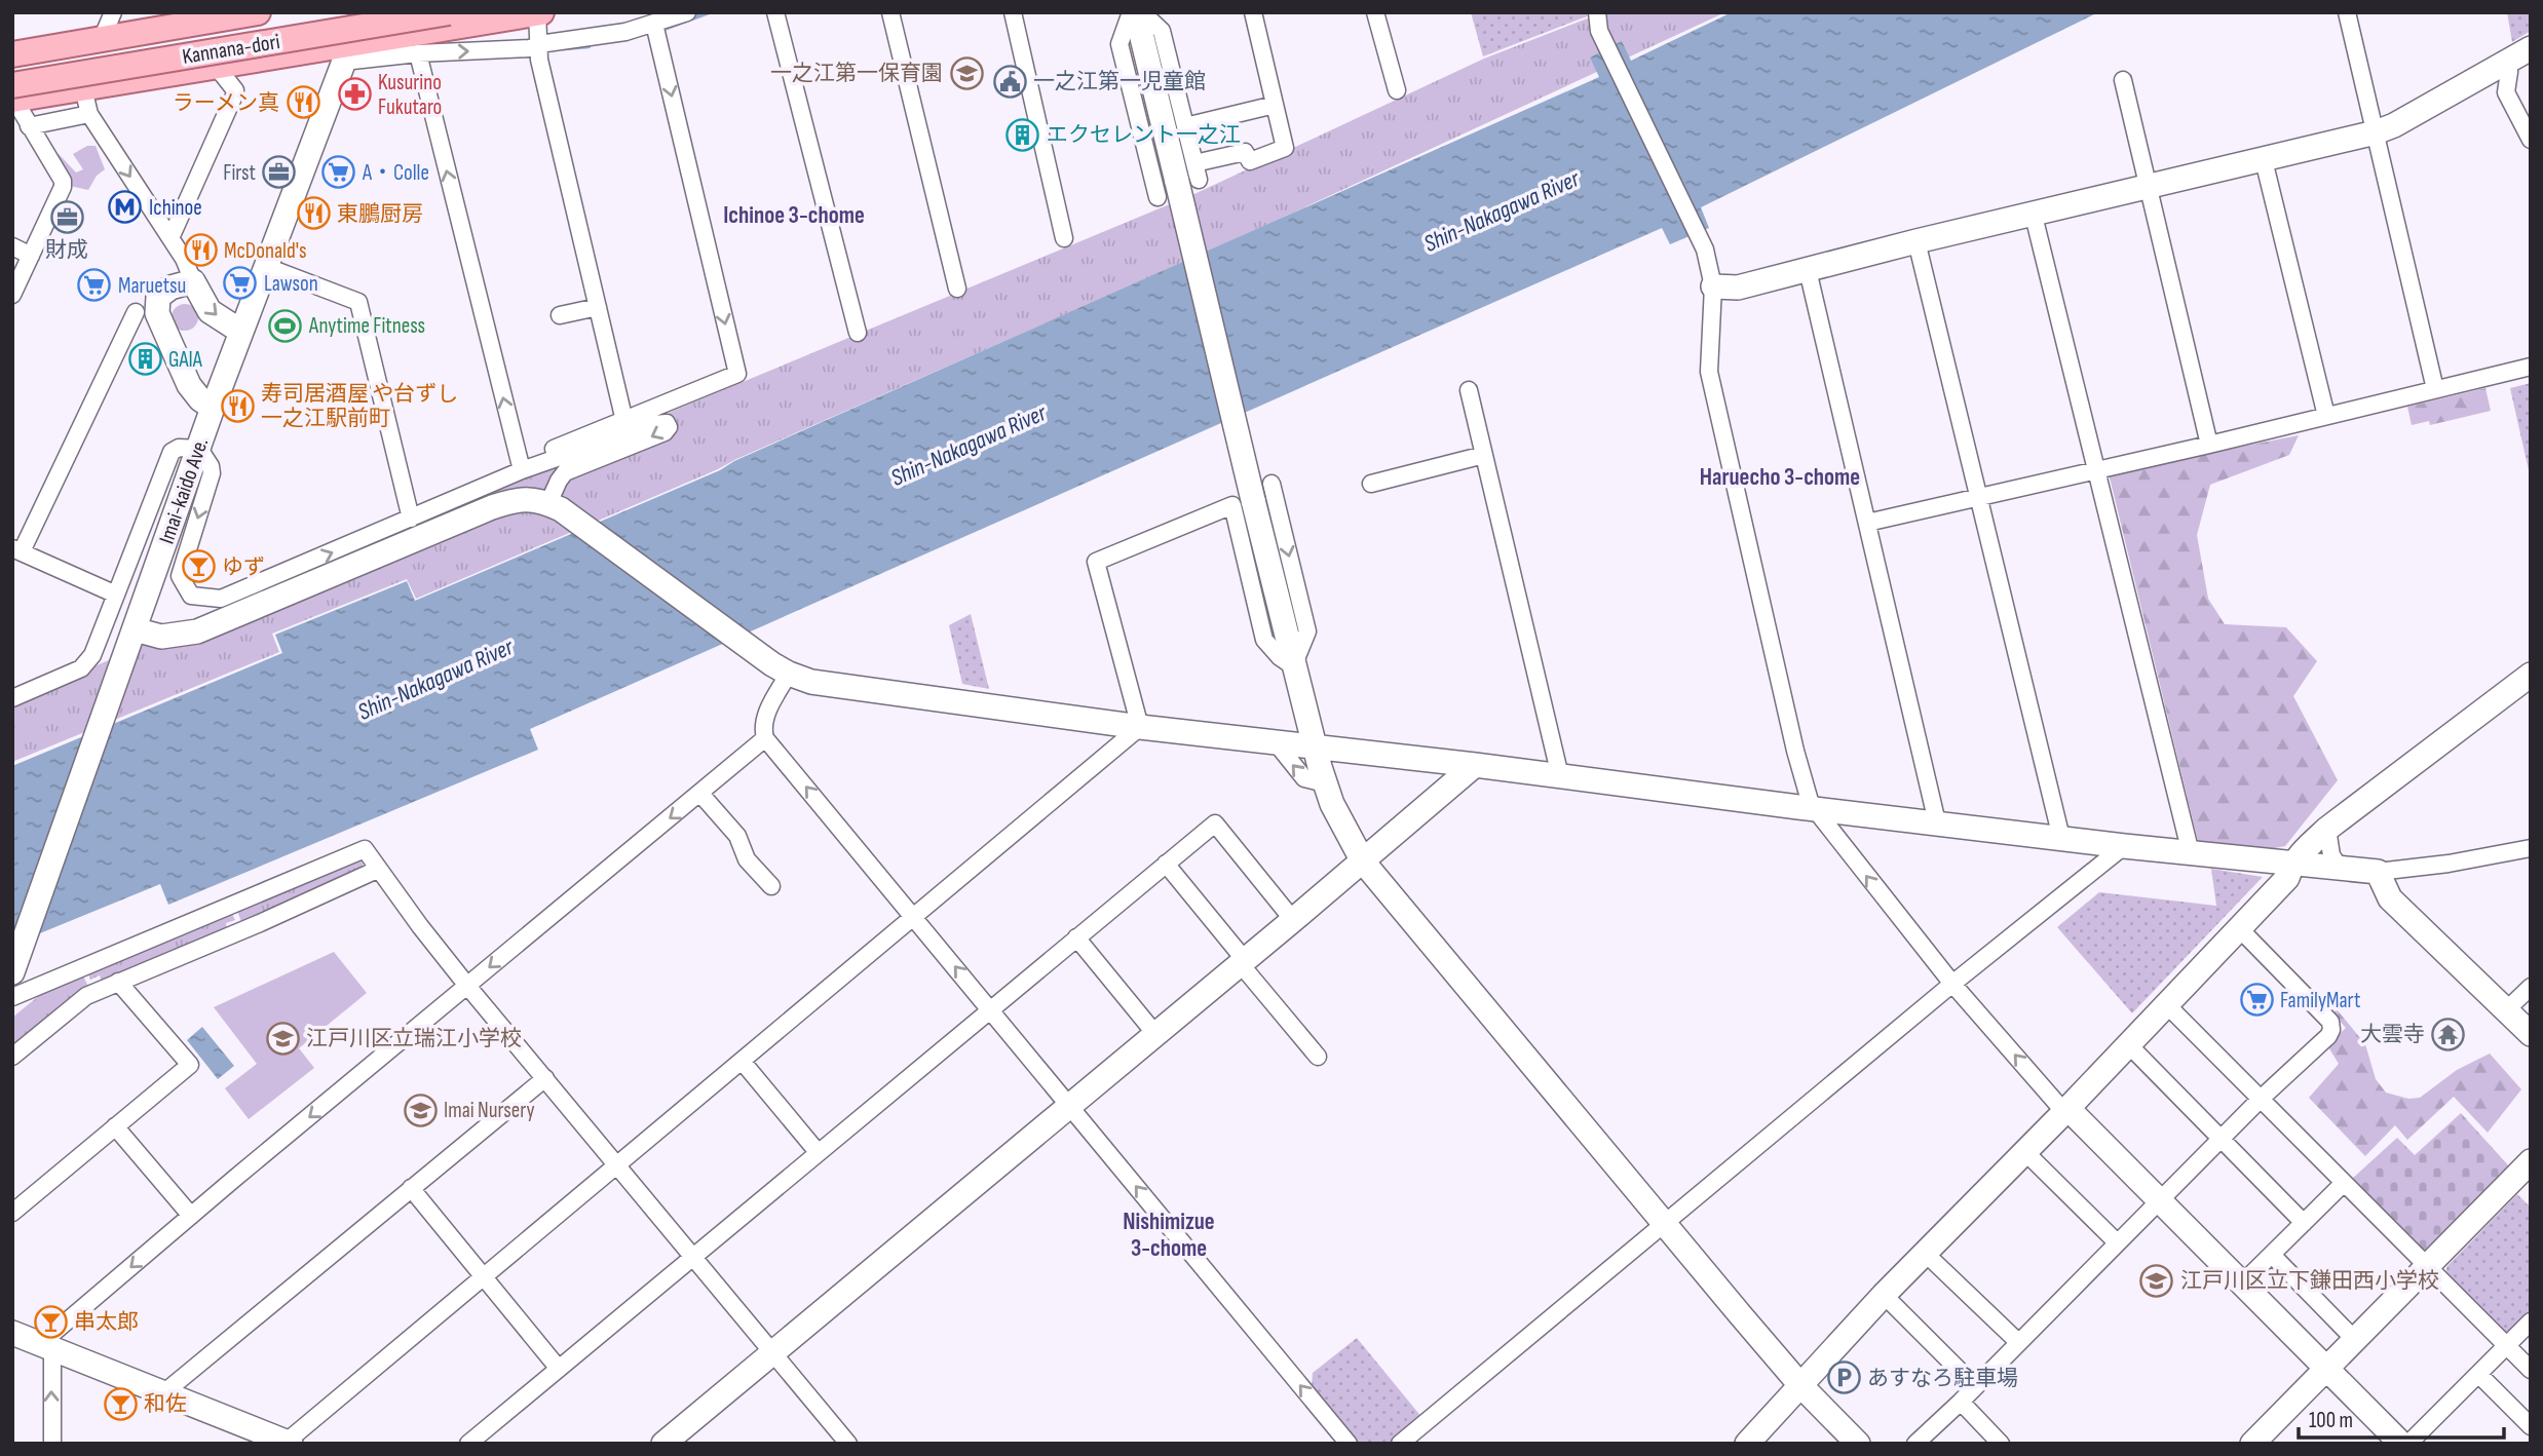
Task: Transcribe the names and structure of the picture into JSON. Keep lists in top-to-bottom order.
{
  "streets": {
    "main road": ["Kannana-dori"],
    "street": ["Imai-kaido Ave."]
  },
  "districts": ["Ichinoe 3-chome", "Haruecho 3-chome", "Nishimizue 3-chome"],
  "water": ["Shin-Nakagawa River"],
  "places": {
    "school or university": [
      "一之江第一保育園",
      "江戸川区立瑞江小学校",
      "Imai Nursery",
      "江戸川区立下鎌田西小学校"
    ],
    "public building": ["一之江第一児童館"],
    "pharmacy": ["Kusurino Fukutaro"],
    "restaurant": [
      "ラーメン真",
      "東鵬厨房",
      "McDonald's",
      "寿司居酒屋 や台ずし 一之江駅前町"
    ],
    "building": ["エクセレント一之江", "GAIA"],
    "office": ["First", "財成"],
    "supermarket": [
      "A・Colle",
      "Lawson",
      "Maruetsu",
      "FamilyMart"
    ],
    "metro station": ["Ichinoe"],
    "sports": ["Anytime Fitness"],
    "bar": ["ゆず", "串太郎", "和佐"],
    "temple": ["大雲寺"],
    "parking": ["あすなろ駐車場"]
  },
  "scale_bar": "100 m"
}
